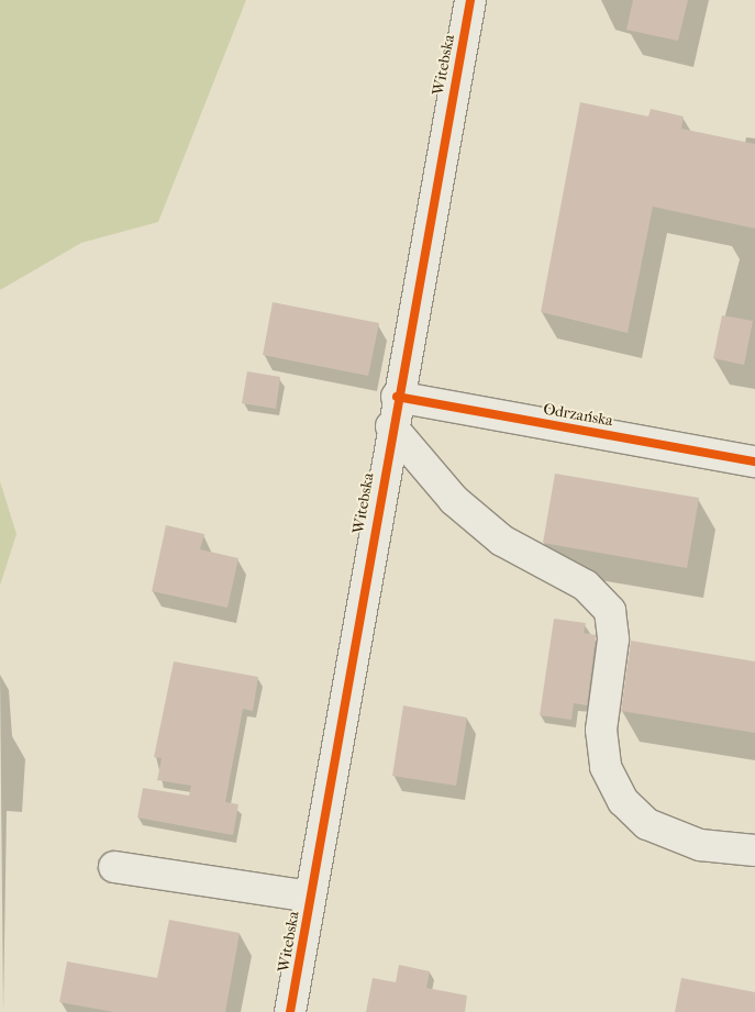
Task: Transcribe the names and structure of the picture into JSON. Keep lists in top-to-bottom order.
{
  "streets": {
    "street": ["Witebska", "Odrzańska"]
  },
  "crossings": [
    ["Witebska", "Odrzańska"]
  ]
}
